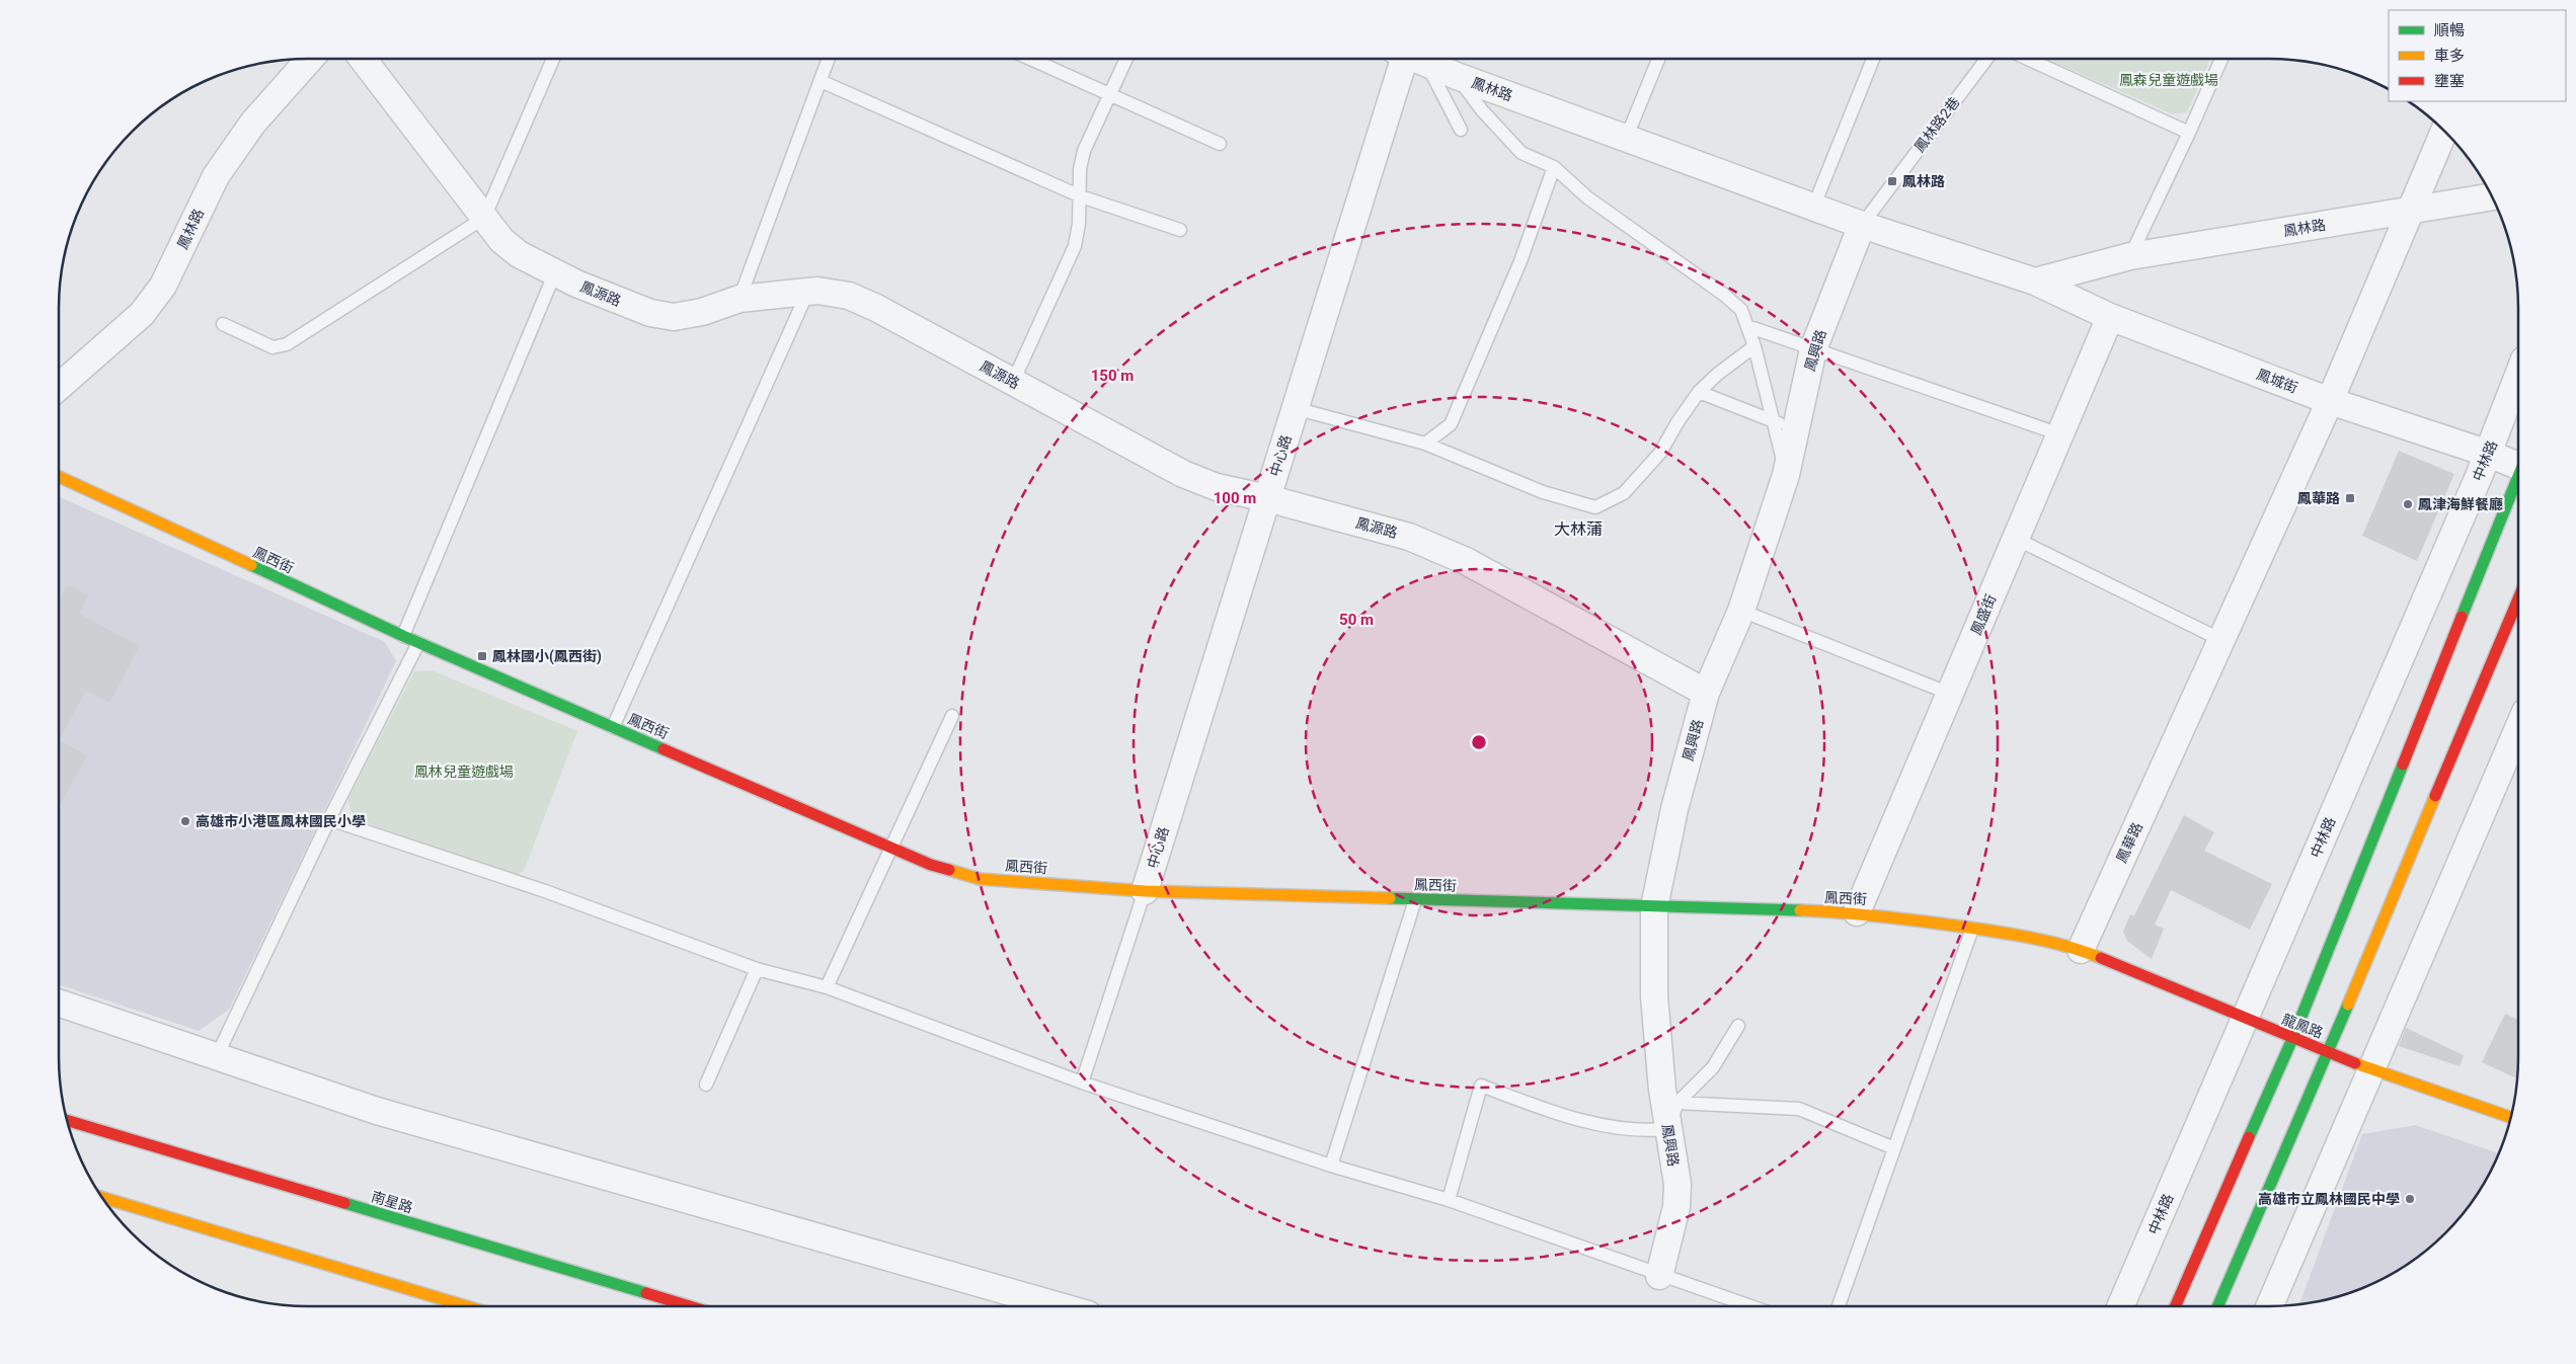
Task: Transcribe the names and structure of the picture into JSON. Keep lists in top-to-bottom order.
{
  "streets": {
    "street": [
      "鳳林路",
      "鳳源路",
      "鳳興路",
      "鳳城街",
      "中心路",
      "中林路",
      "鳳西街",
      "鳳盛街",
      "鳳華路",
      "龍鳳路",
      "南星路"
    ],
    "lane": ["鳳林路2巷"]
  },
  "crossings": [
    ["鳳林路", "鳳林路2巷"],
    ["鳳林路", "鳳興路"],
    ["鳳林路", "鳳城街"],
    ["鳳林路", "鳳華路"],
    ["鳳林路2巷", "鳳興路"],
    ["鳳源路", "鳳興路"],
    ["鳳源路", "中心路"],
    ["鳳興路", "鳳西街"],
    ["鳳城街", "中林路"],
    ["鳳城街", "鳳盛街"],
    ["鳳城街", "鳳華路"],
    ["中心路", "鳳西街"],
    ["中林路", "龍鳳路"],
    ["鳳西街", "鳳盛街"],
    ["鳳西街", "鳳華路"],
    ["鳳西街", "龍鳳路"],
    ["鳳華路", "龍鳳路"]
  ],
  "districts": ["大林蒲"],
  "parks": ["鳳森兒童遊戲場", "鳳林兒童遊戲場"],
  "places": {
    "transit": ["鳳林路", "鳳華路", "鳳林國小(鳳西街)"],
    "other": ["鳳津海鮮餐廳", "高雄市小港區鳳林國民小學", "高雄市立鳳林國民中學"]
  },
  "legend": ["順暢", "車多", "壅塞"],
  "rings": ["150 m", "100 m", "50 m"]
}
